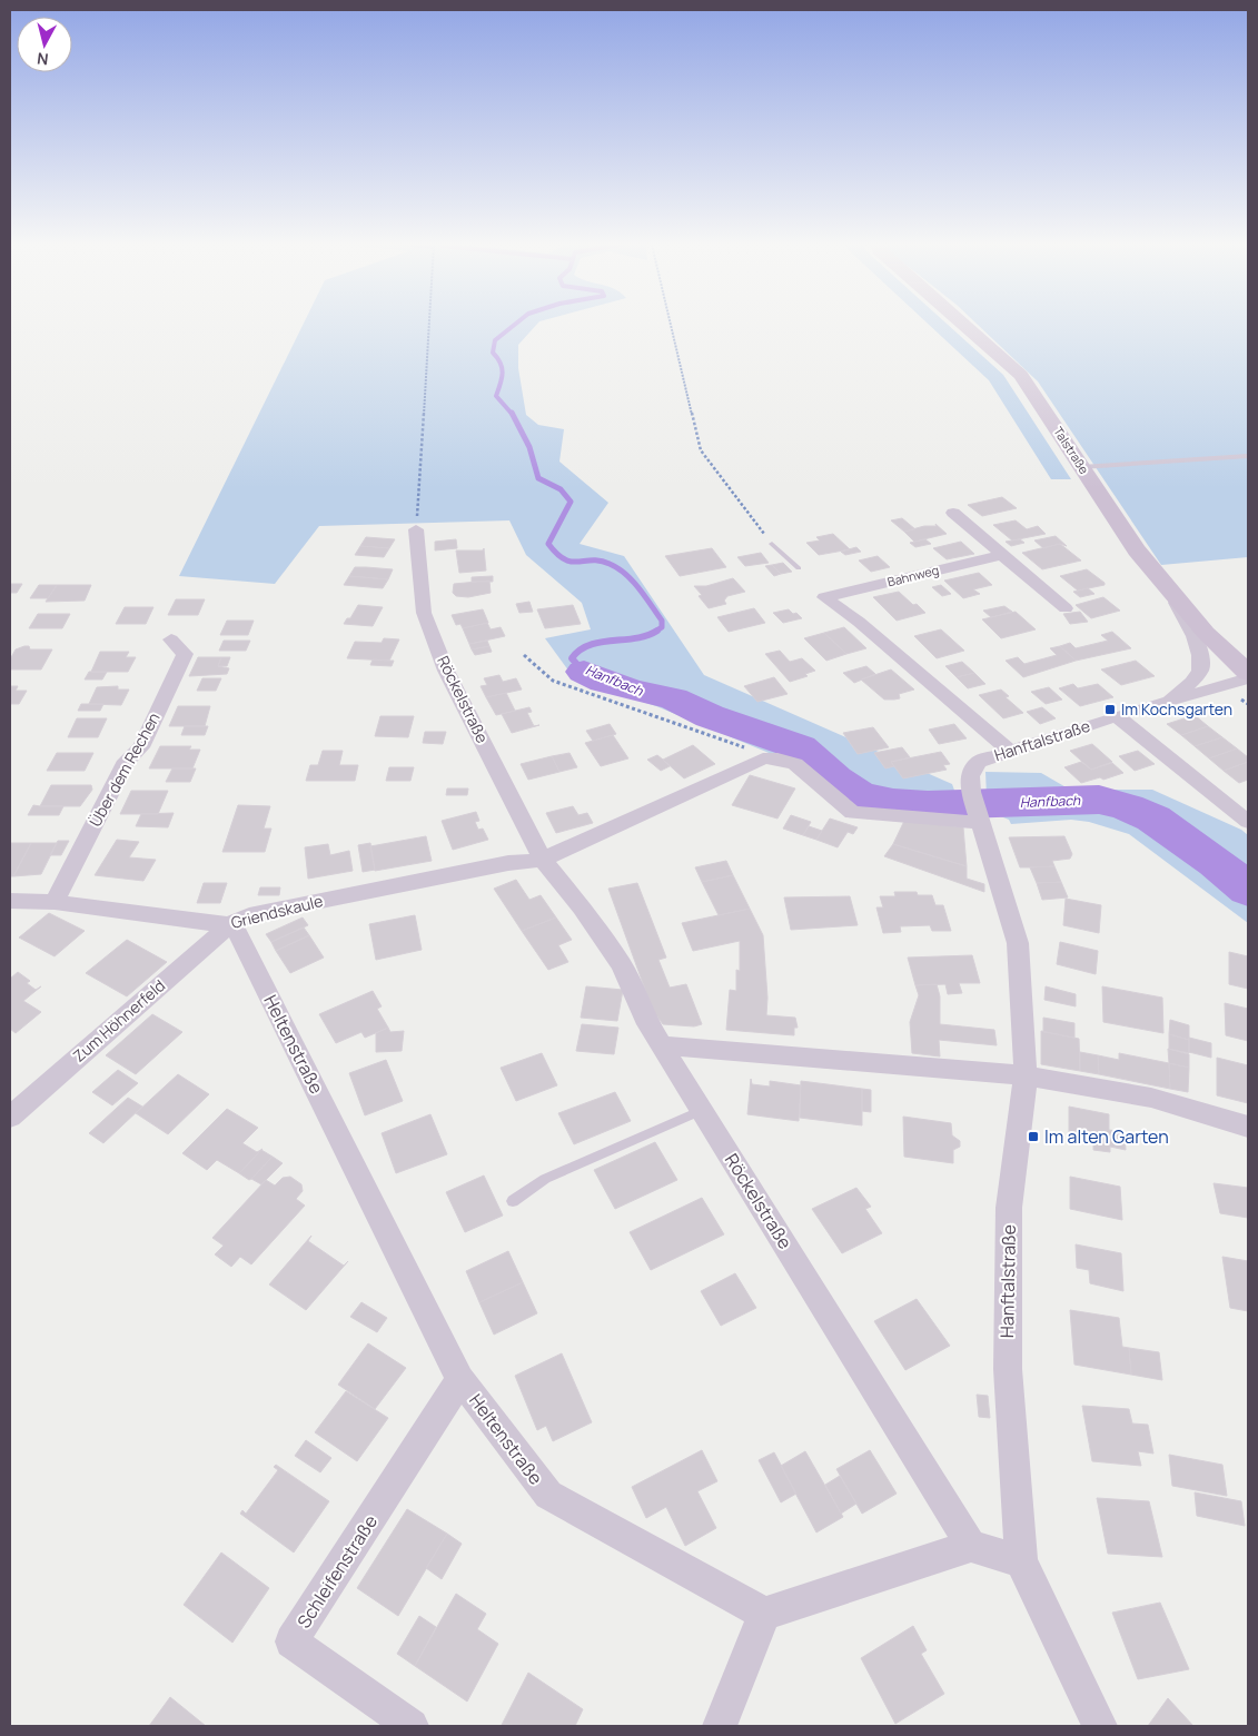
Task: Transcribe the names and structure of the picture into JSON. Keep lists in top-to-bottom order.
{
  "streets": {
    "main road": ["Talstraße"],
    "street": [
      "Bahnweg",
      "Röckelstraße",
      "Hanftalstraße",
      "Über dem Rechen",
      "Griendskaule",
      "Zum Höhnerfeld",
      "Heltenstraße",
      "Schleifenstraße"
    ]
  },
  "crossings": [
    ["Talstraße", "Hanftalstraße"],
    ["Röckelstraße", "Griendskaule"],
    ["Über dem Rechen", "Griendskaule"],
    ["Griendskaule", "Zum Höhnerfeld"],
    ["Griendskaule", "Heltenstraße"],
    ["Zum Höhnerfeld", "Heltenstraße"],
    ["Heltenstraße", "Schleifenstraße"]
  ],
  "water": ["Hanfbach"],
  "places": {
    "transit": ["Im Kochsgarten", "Im alten Garten"]
  },
  "north": "bottom"
}
